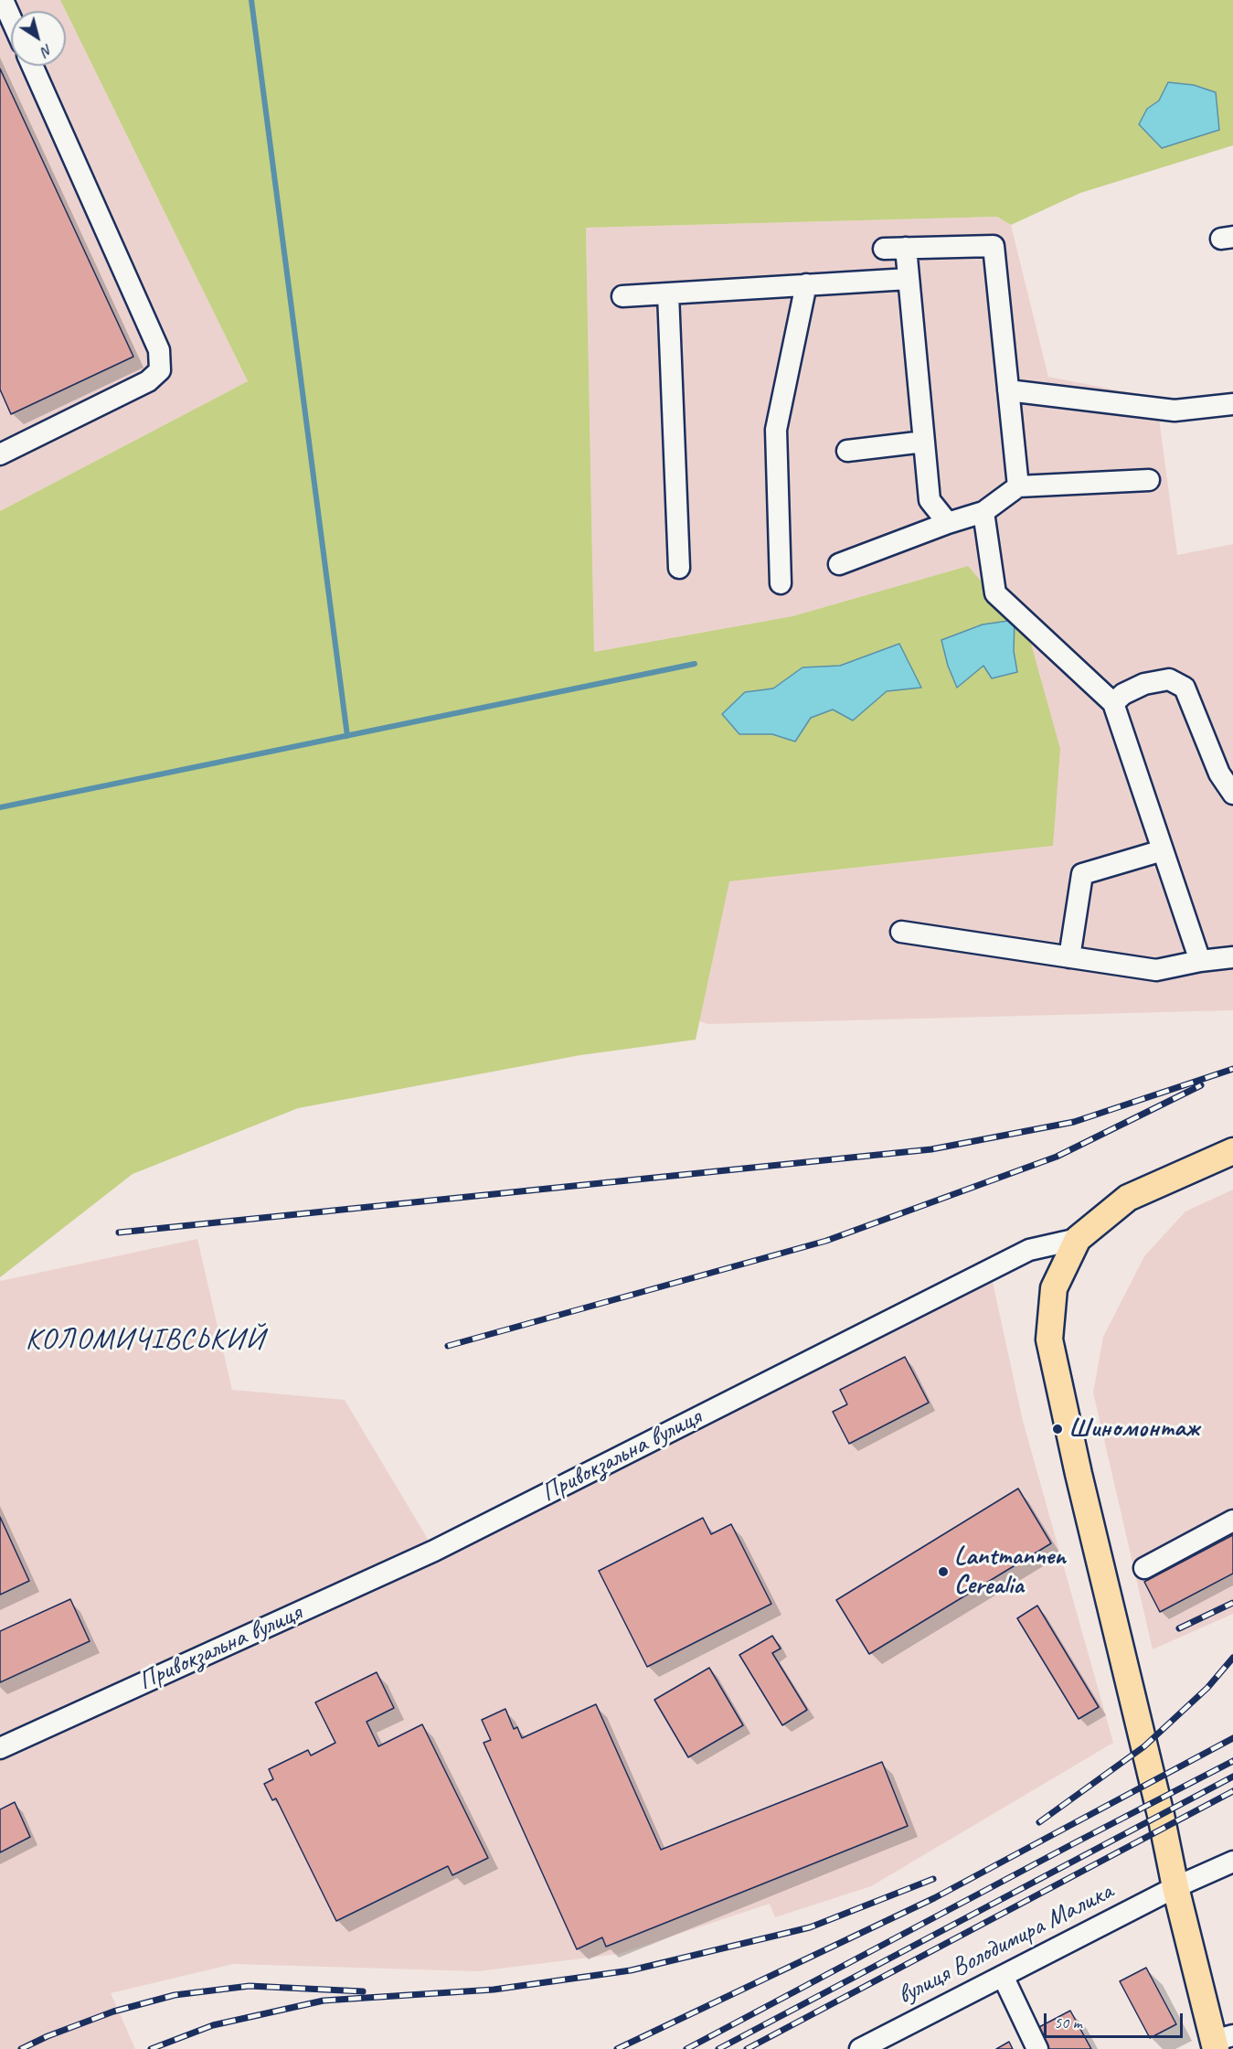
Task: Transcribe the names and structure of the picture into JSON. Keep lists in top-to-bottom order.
{
  "streets": {
    "main road": ["Привокзальна вулиця"],
    "street": ["вулиця Володимира Малика"]
  },
  "districts": ["КОЛОМИЧІВСЬКИЙ"],
  "places": ["Шиномонтаж", "Lantmannen Cerealia"],
  "scale_bar": "50 m",
  "north": "bottom right"
}
